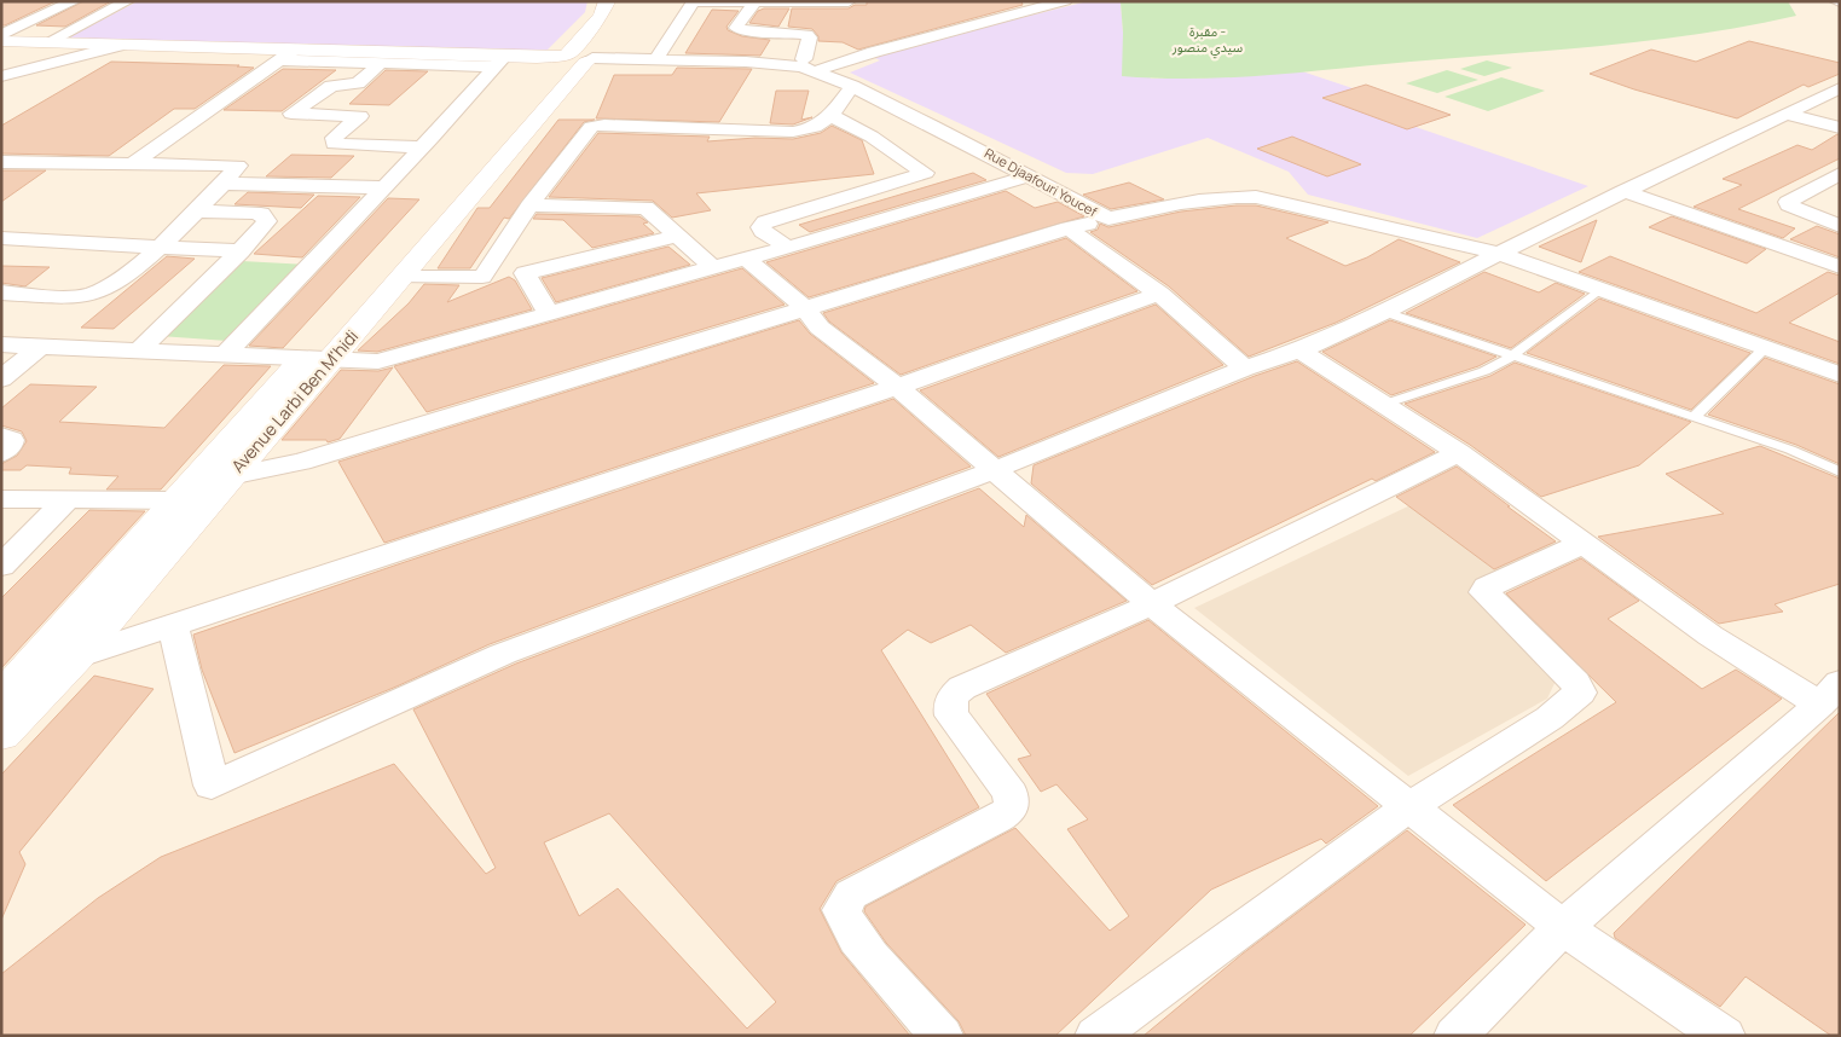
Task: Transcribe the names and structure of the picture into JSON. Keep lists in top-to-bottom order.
{
  "streets": {
    "main road": ["Avenue Larbi Ben M'hidi"],
    "street": ["Rue Djaafouri Youcef"]
  },
  "crossings": [
    ["Rue Djaafouri Youcef", "Avenue Larbi Ben M'hidi"]
  ],
  "parks": ["مقبرة - سيدي منصور"]
}
